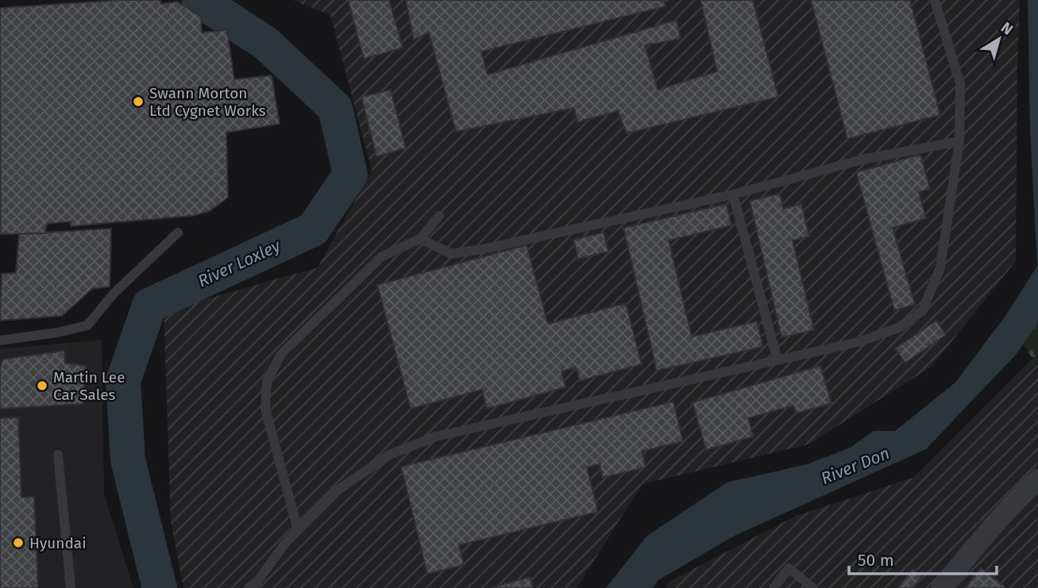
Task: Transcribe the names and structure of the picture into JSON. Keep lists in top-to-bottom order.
{
  "water": ["River Loxley", "River Don"],
  "places": ["Swann Morton Ltd Cygnet Works", "Martin Lee Car Sales", "Hyundai"],
  "scale_bar": "50 m",
  "north": "top right"
}
